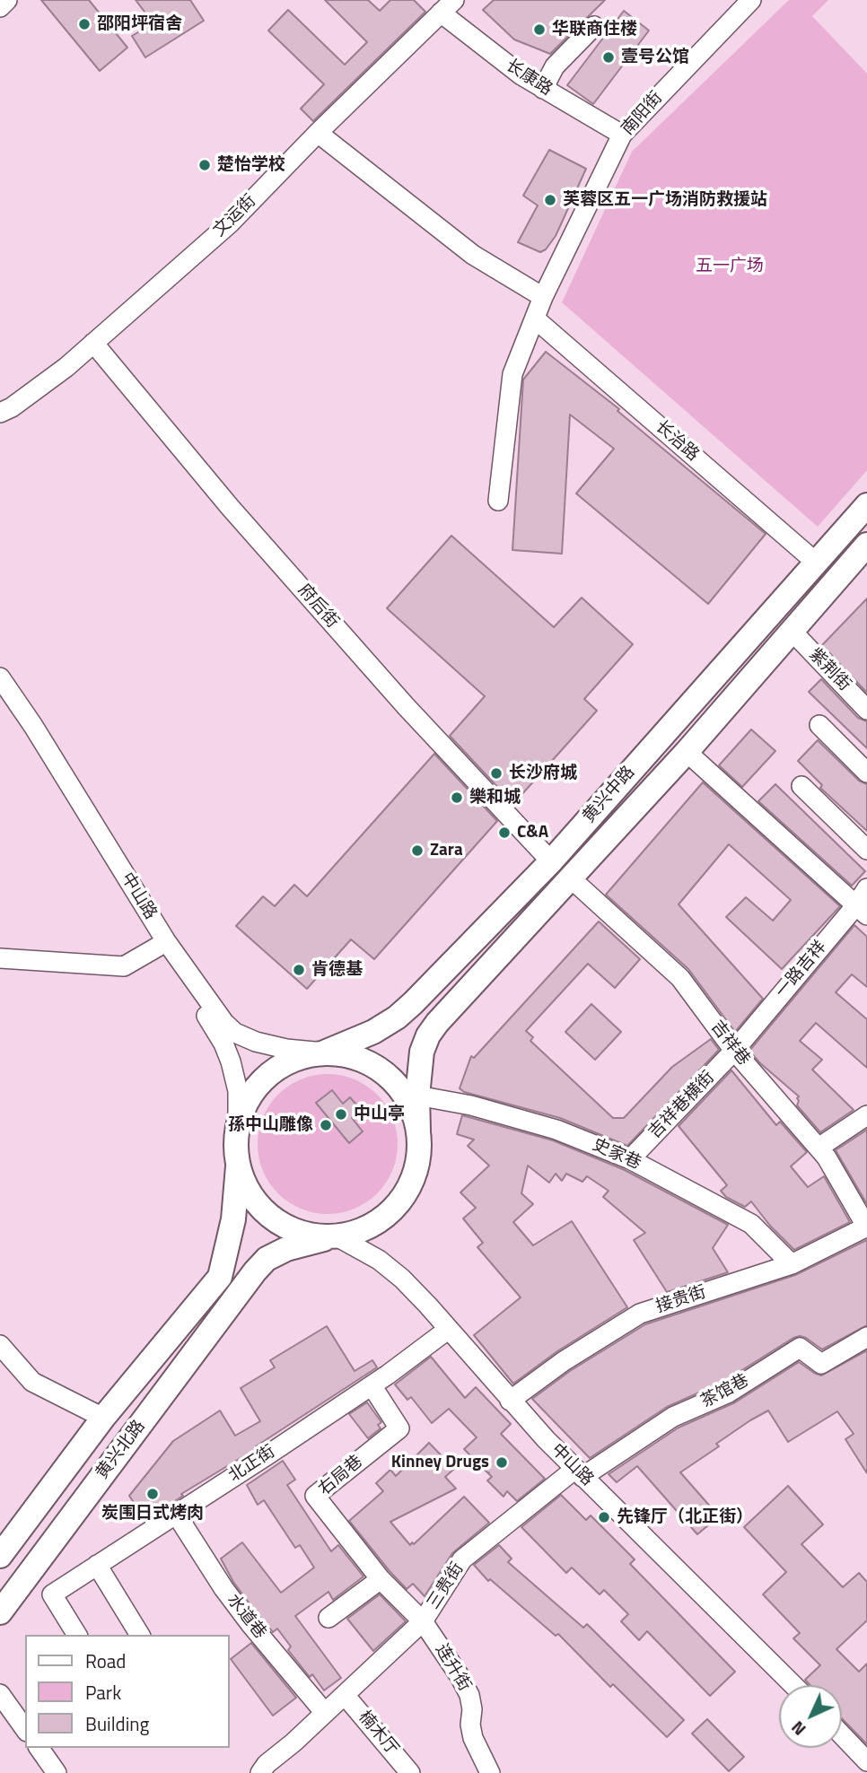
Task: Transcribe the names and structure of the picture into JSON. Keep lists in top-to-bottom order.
{
  "streets": {
    "main road": ["黄兴中路", "黄兴北路"],
    "street": [
      "长康路",
      "南阳街",
      "文运街",
      "长治路",
      "府后街",
      "紫荆街",
      "中山路",
      "一路吉祥",
      "吉祥巷",
      "吉祥巷横街",
      "史家巷",
      "接贵街",
      "茶馆巷",
      "北正街",
      "右局巷",
      "三贵街",
      "水道巷",
      "连升街",
      "楠木厅"
    ]
  },
  "crossings": [
    ["长康路", "南阳街"],
    ["长康路", "文运街"],
    ["南阳街", "长治路"],
    ["文运街", "府后街"],
    ["长治路", "黄兴中路"],
    ["府后街", "黄兴中路"],
    ["紫荆街", "黄兴中路"],
    ["黄兴中路", "中山路"],
    ["黄兴中路", "吉祥巷"],
    ["黄兴中路", "史家巷"],
    ["黄兴中路", "黄兴北路"],
    ["中山路", "接贵街"],
    ["中山路", "茶馆巷"],
    ["中山路", "黄兴北路"],
    ["中山路", "北正街"],
    ["中山路", "三贵街"],
    ["一路吉祥", "吉祥巷"],
    ["一路吉祥", "吉祥巷横街"],
    ["吉祥巷", "吉祥巷横街"],
    ["吉祥巷", "接贵街"],
    ["吉祥巷横街", "史家巷"],
    ["史家巷", "接贵街"],
    ["茶馆巷", "三贵街"],
    ["北正街", "右局巷"],
    ["北正街", "水道巷"],
    ["右局巷", "连升街"],
    ["三贵街", "水道巷"],
    ["三贵街", "连升街"],
    ["三贵街", "楠木厅"]
  ],
  "parks": ["五一广场"],
  "places": [
    "邵阳坪宿舍",
    "华联商住楼",
    "壹号公馆",
    "楚怡学校",
    "芙蓉区五一广场消防救援站",
    "长沙府城",
    "樂和城",
    "C&A",
    "Zara",
    "肯德基",
    "中山亭",
    "孫中山雕像",
    "Kinney Drugs",
    "炭围日式烤肉",
    "先锋厅（北正街）"
  ],
  "legend": ["Road", "Park", "Building"],
  "north": "bottom left"
}
